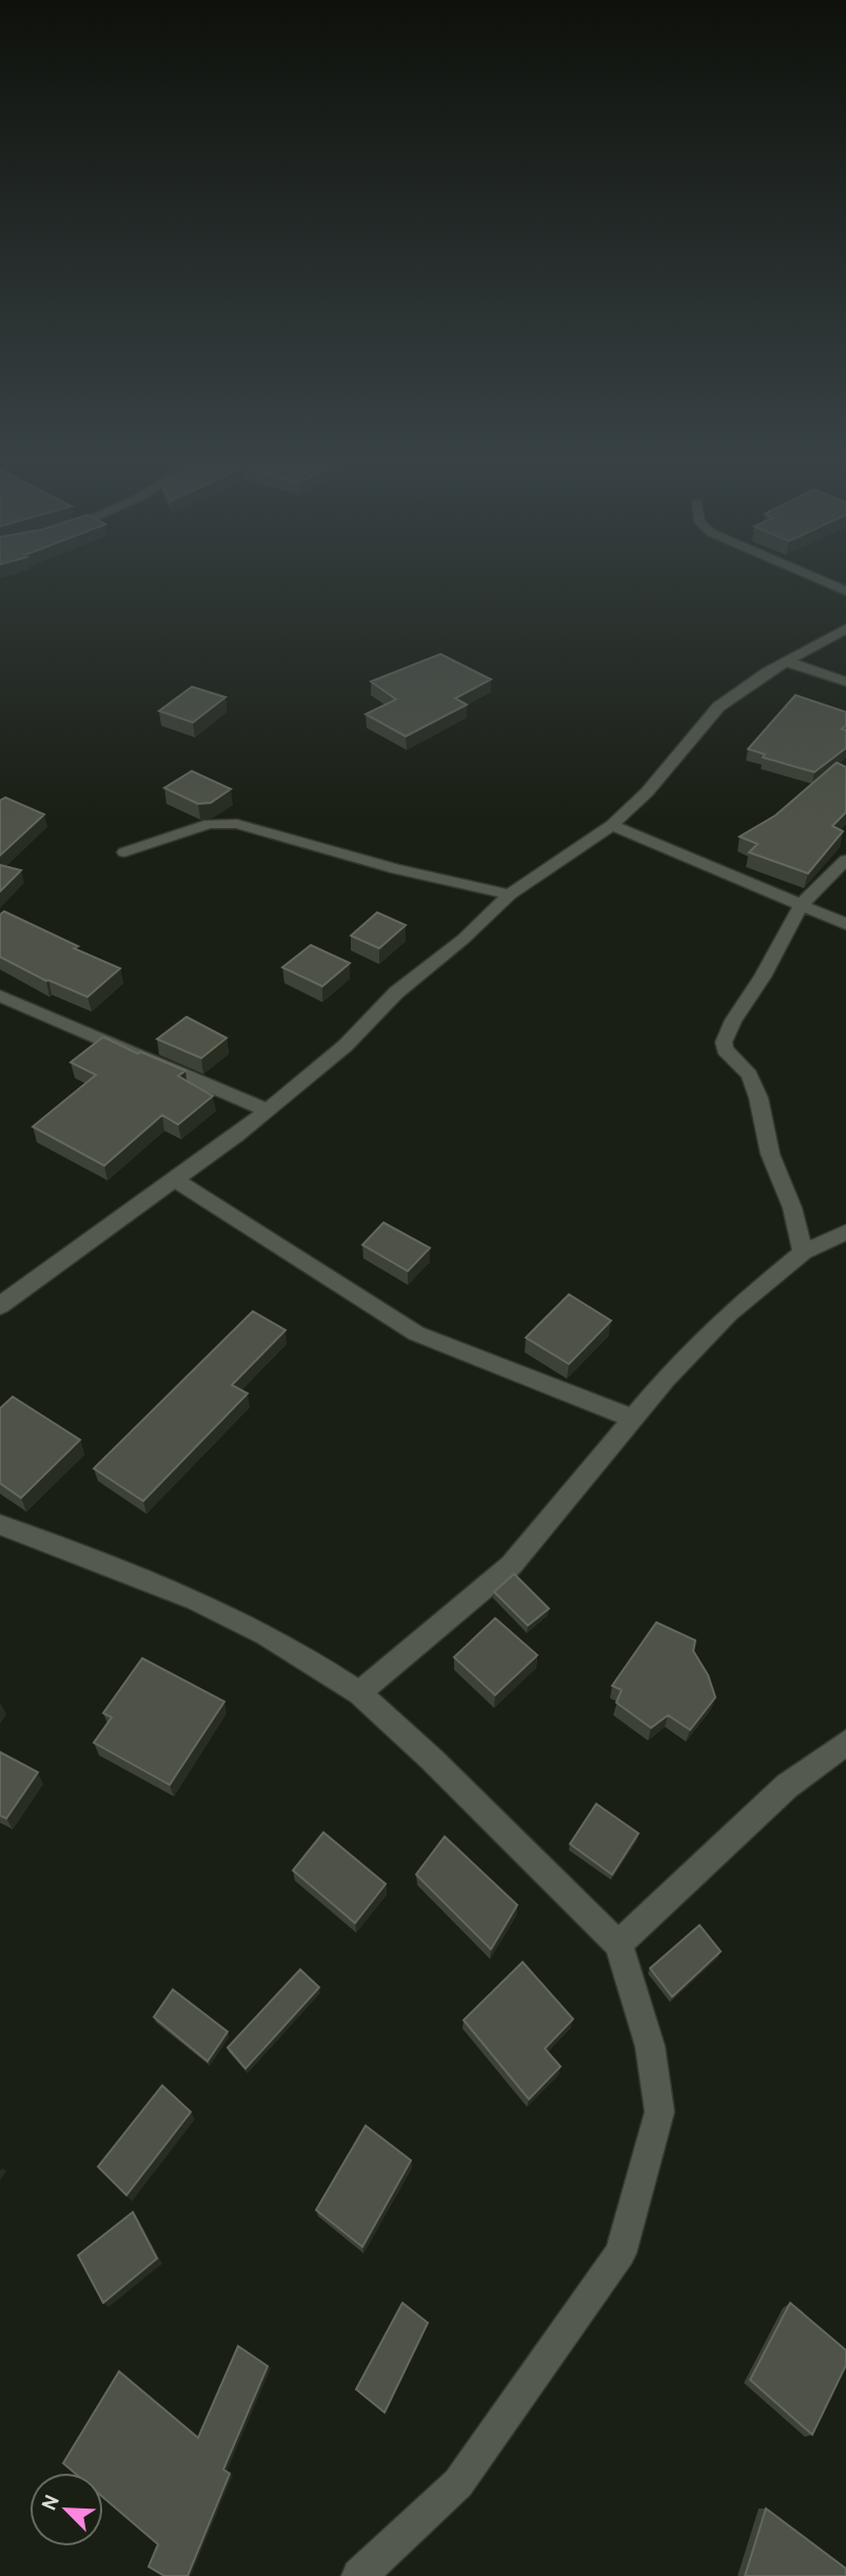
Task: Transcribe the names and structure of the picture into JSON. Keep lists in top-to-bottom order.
{
  "north": "top left"
}
